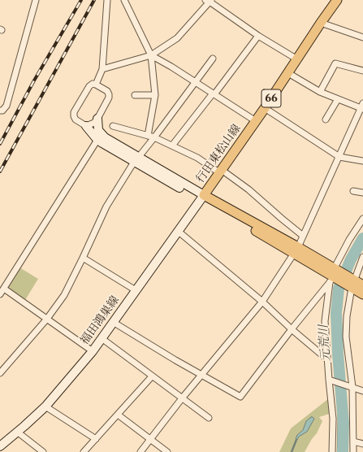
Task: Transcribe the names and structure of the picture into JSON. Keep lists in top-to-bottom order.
{
  "streets": {
    "main road": ["66", "行田東松山線", "福田鴻巣線"]
  },
  "crossings": [
    ["行田東松山線", "福田鴻巣線"]
  ],
  "water": ["元荒川"]
}
